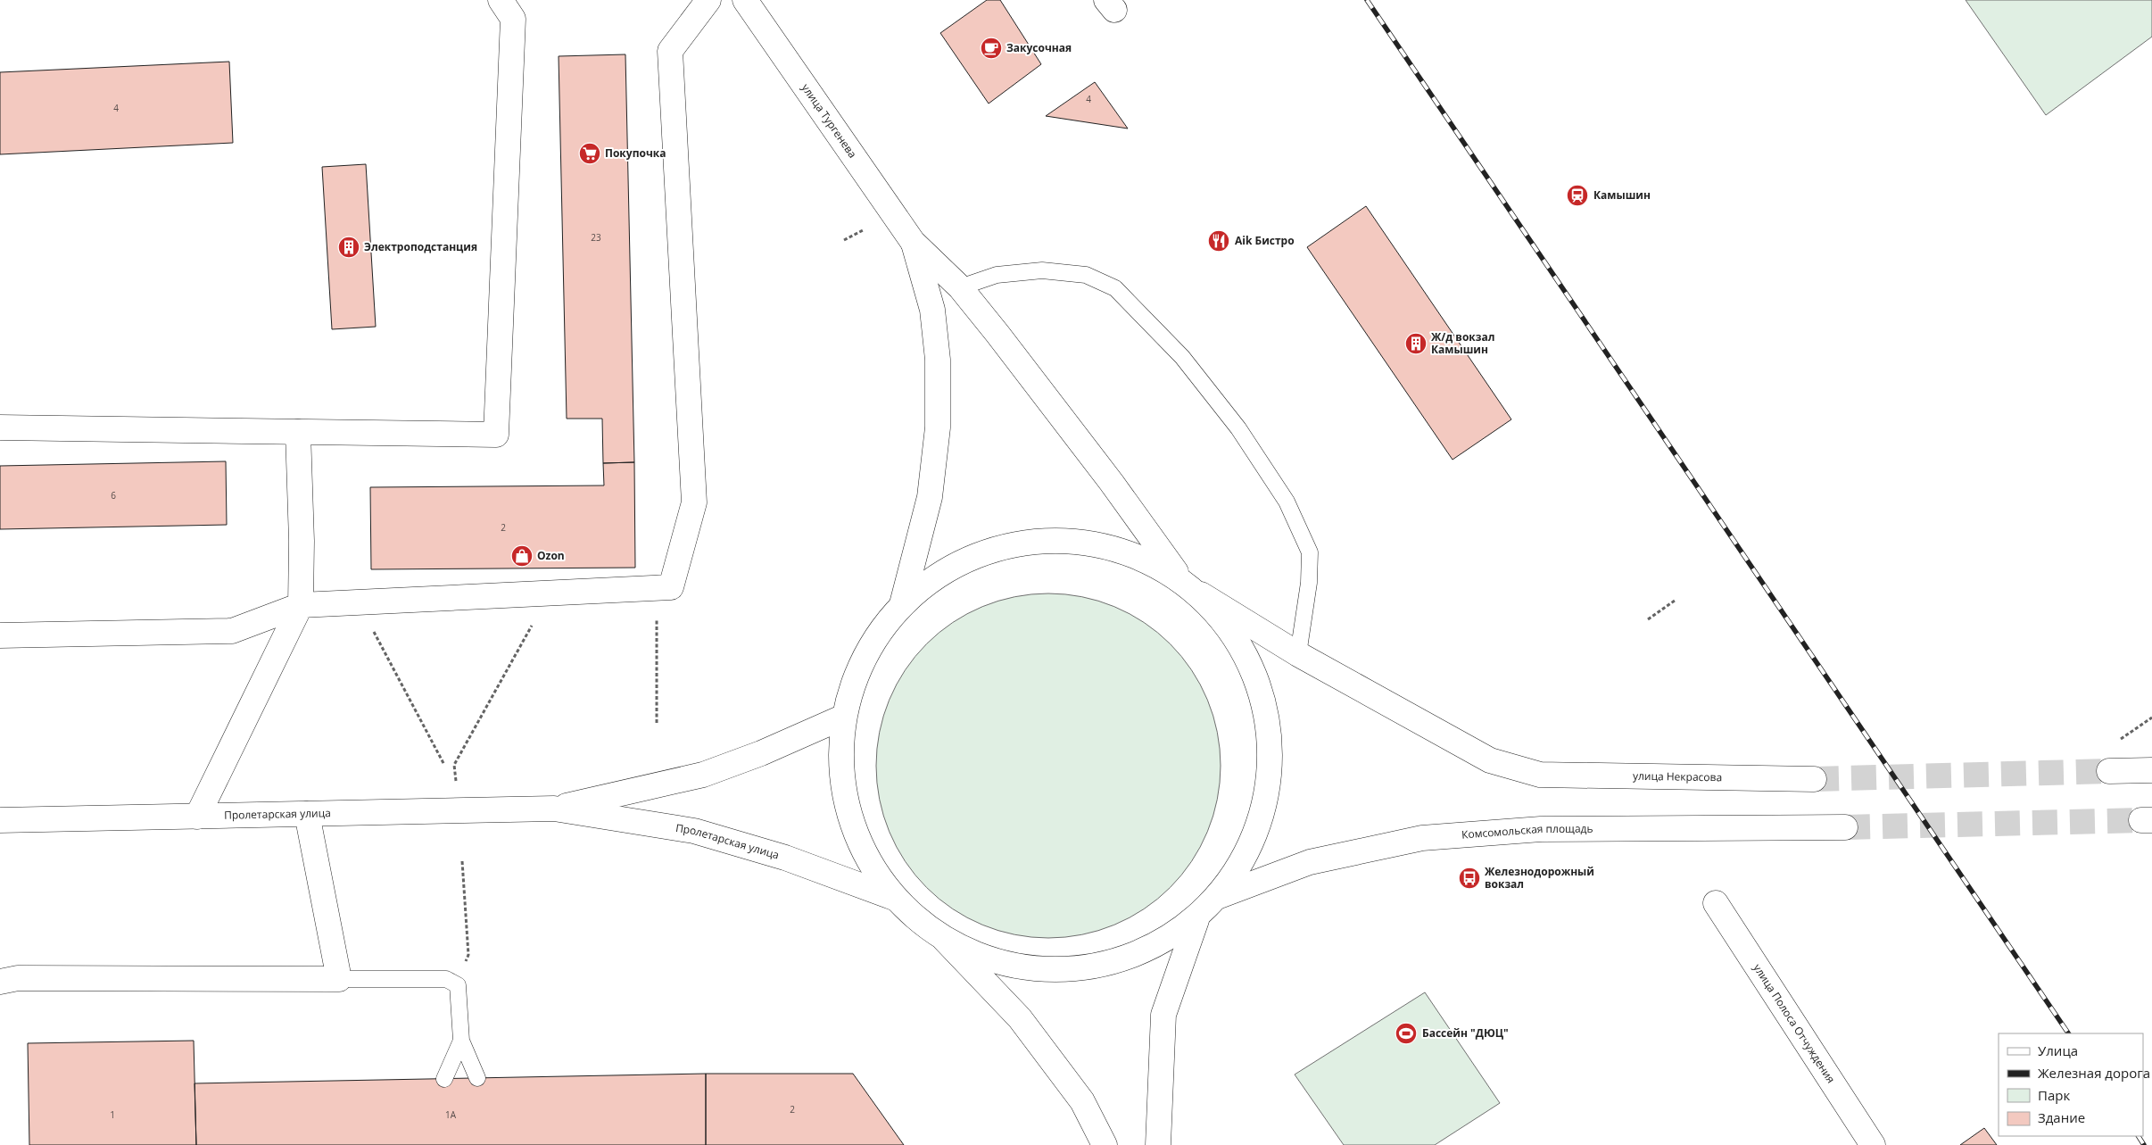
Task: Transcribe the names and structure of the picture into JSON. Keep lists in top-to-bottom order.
{
  "streets": {
    "main road": [
      "улица Тургенева",
      "улица Некрасова",
      "Пролетарская улица",
      "Комсомольская площадь",
      "улица Полоса Отчуждения"
    ]
  },
  "crossings": [
    ["улица Некрасова", "Комсомольская площадь"],
    ["Пролетарская улица", "Комсомольская площадь"]
  ],
  "places": {
    "cafe": ["Закусочная"],
    "supermarket": ["Покупочка"],
    "station": ["Камышин"],
    "restaurant": ["Aik Бистро"],
    "building": ["Электроподстанция", "Ж/д вокзал Камышин"],
    "shop": ["Ozon"],
    "bus stop": ["Железнодорожный вокзал"],
    "sports": ["Бассейн \"ДЮЦ\""]
  },
  "house_numbers": [
    "4",
    "4",
    "23",
    "6",
    "2",
    "2",
    "1",
    "1А"
  ],
  "legend": [
    "Улица",
    "Железная дорога",
    "Парк",
    "Здание"
  ]
}
